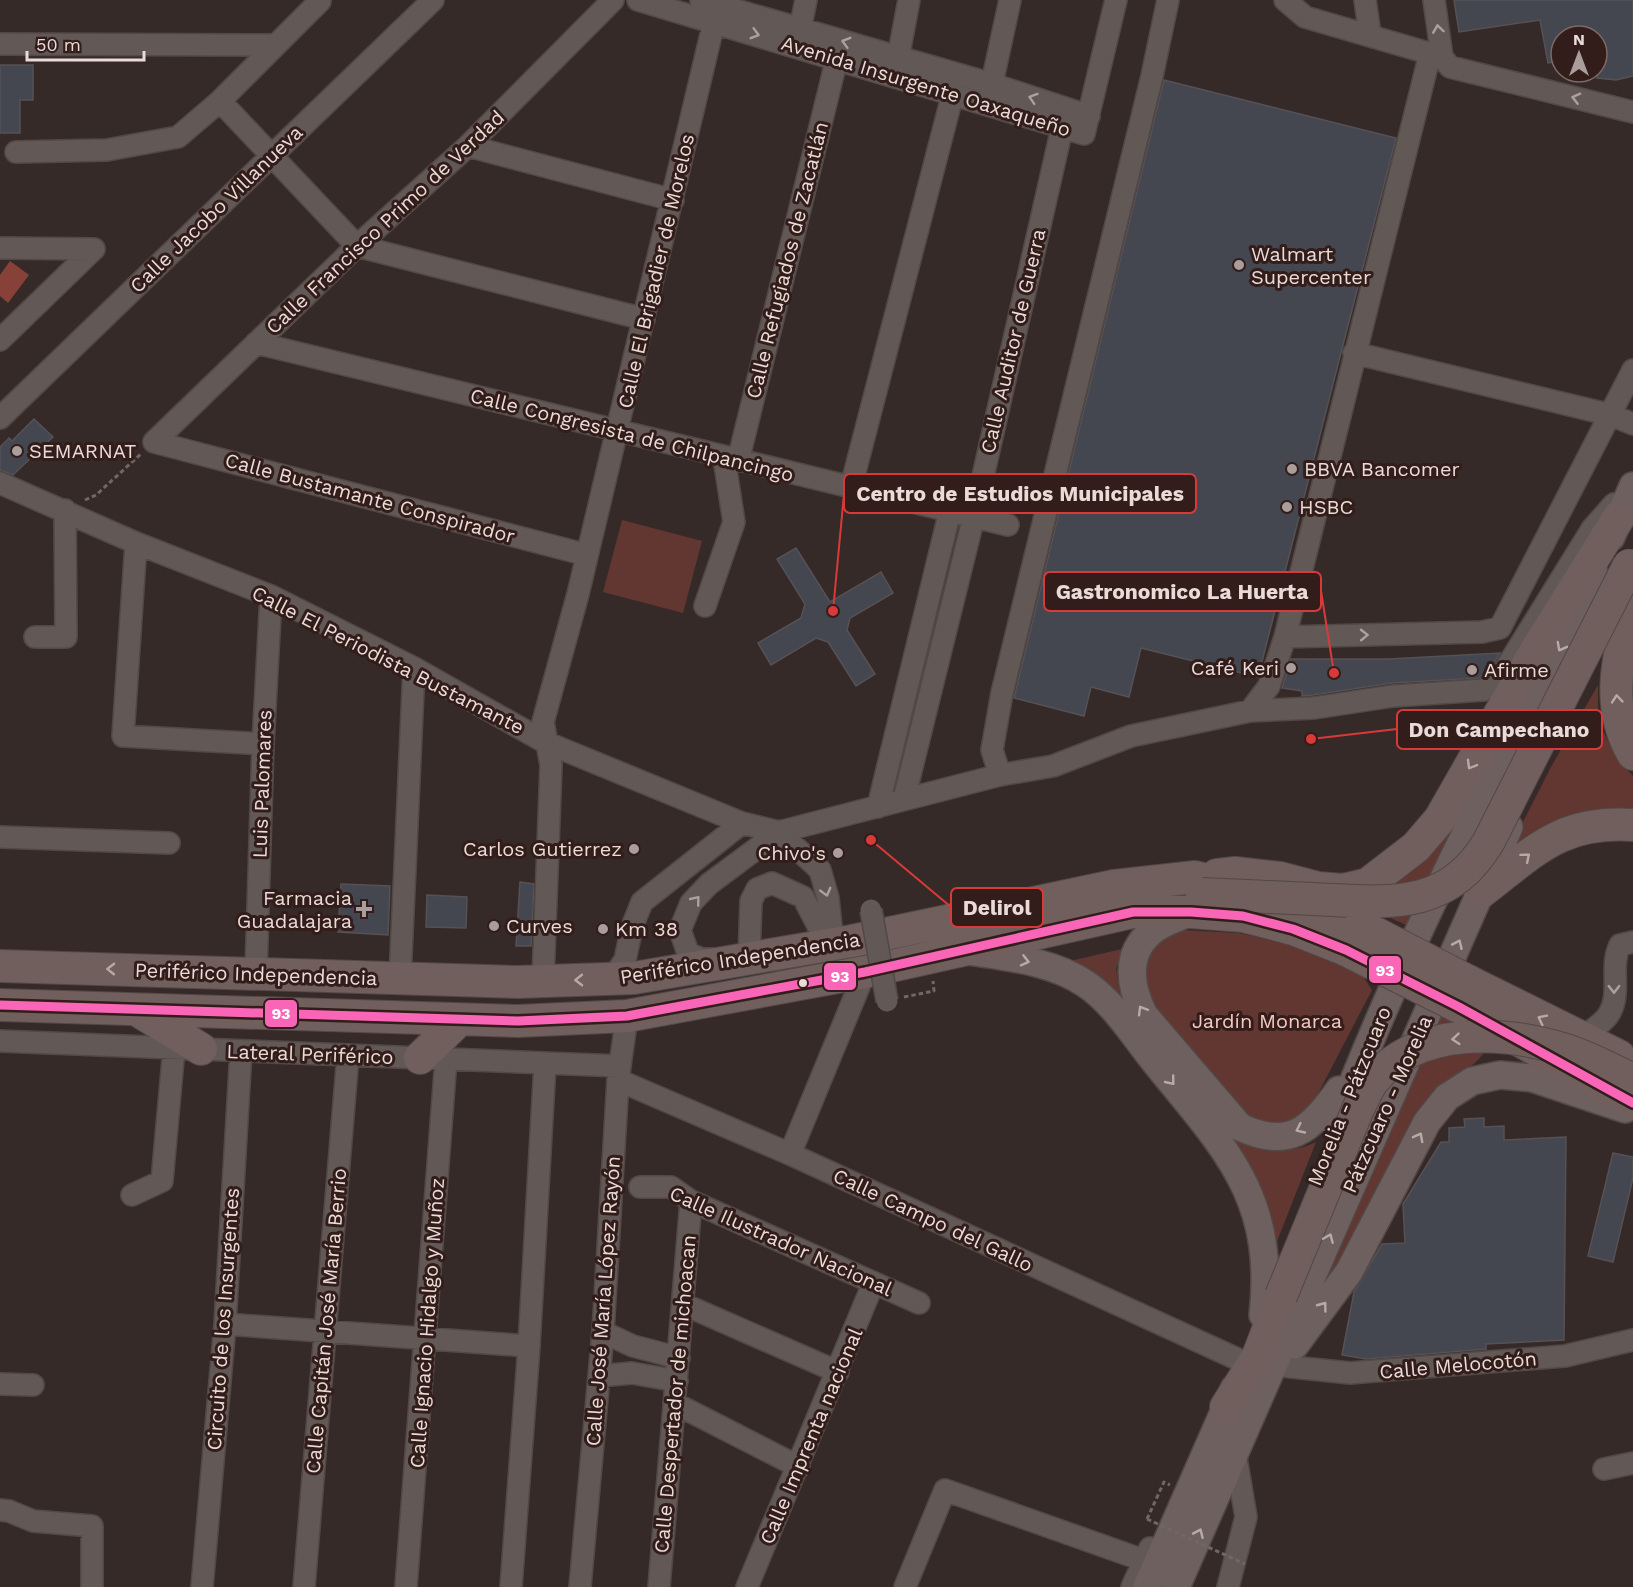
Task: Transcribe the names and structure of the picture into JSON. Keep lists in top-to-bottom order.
{
  "streets": {
    "highway": ["Periférico Independencia"],
    "main road": ["Morelia - Pátzcuaro", "Pátzcuaro - Morelia"],
    "street": [
      "Avenida Insurgente Oaxaqueño",
      "Calle Jacobo Villanueva",
      "Calle Francisco Primo de Verdad",
      "Calle Refugiados de Zacatlán",
      "Calle El Brigadier de Morelos",
      "Calle Auditor de Guerra",
      "Calle Congresista de Chilpancingo",
      "Calle Bustamante Conspirador",
      "Calle El Periodista Bustamante",
      "Luis Palomares",
      "Lateral Periférico",
      "Calle Campo del Gallo",
      "Calle Ilustrador Nacional",
      "Calle José María López Rayón",
      "Circuito de los Insurgentes",
      "Calle Capitán José María Berrio",
      "Calle Ignacio Hidalgo y Muñoz",
      "Calle Melocotón",
      "Calle Despertador de michoacan",
      "Calle Imprenta nacional"
    ]
  },
  "crossings": [
    ["Avenida Insurgente Oaxaqueño", "Calle Refugiados de Zacatlán"],
    ["Avenida Insurgente Oaxaqueño", "Calle El Brigadier de Morelos"],
    ["Avenida Insurgente Oaxaqueño", "Calle Auditor de Guerra"],
    ["Calle Francisco Primo de Verdad", "Calle Congresista de Chilpancingo"],
    ["Calle Francisco Primo de Verdad", "Calle Bustamante Conspirador"],
    ["Calle Refugiados de Zacatlán", "Calle Congresista de Chilpancingo"],
    ["Calle El Brigadier de Morelos", "Calle Congresista de Chilpancingo"],
    ["Calle El Brigadier de Morelos", "Calle Bustamante Conspirador"],
    ["Calle El Brigadier de Morelos", "Calle El Periodista Bustamante"],
    ["Calle Auditor de Guerra", "Calle Congresista de Chilpancingo"],
    ["Calle El Periodista Bustamante", "Luis Palomares"],
    ["Luis Palomares", "Periférico Independencia"],
    ["Periférico Independencia", "Calle José María López Rayón"],
    ["Lateral Periférico", "Calle Campo del Gallo"],
    ["Lateral Periférico", "Calle José María López Rayón"],
    ["Lateral Periférico", "Circuito de los Insurgentes"],
    ["Lateral Periférico", "Calle Capitán José María Berrio"],
    ["Lateral Periférico", "Calle Ignacio Hidalgo y Muñoz"],
    ["Morelia - Pátzcuaro", "Pátzcuaro - Morelia"],
    ["Morelia - Pátzcuaro", "Calle Campo del Gallo"],
    ["Calle Campo del Gallo", "Calle José María López Rayón"],
    ["Calle Ilustrador Nacional", "Calle Despertador de michoacan"],
    ["Calle Ilustrador Nacional", "Calle Imprenta nacional"]
  ],
  "one_way": ["Morelia - Pátzcuaro", "Pátzcuaro - Morelia"],
  "parks": ["Jardín Monarca"],
  "places": {
    "other": [
      "Walmart Supercenter",
      "SEMARNAT",
      "BBVA Bancomer",
      "HSBC",
      "Centro de Estudios Municipales",
      "Café Keri",
      "Afirme",
      "Gastronomico La Huerta",
      "Don Campechano",
      "Delirol",
      "Carlos Gutierrez",
      "Chivo's",
      "Curves",
      "Km 38"
    ],
    "health": ["Farmacia Guadalajara"]
  },
  "lines": ["transit line 93"],
  "scale_bar": "50 m",
  "north": "top"
}
